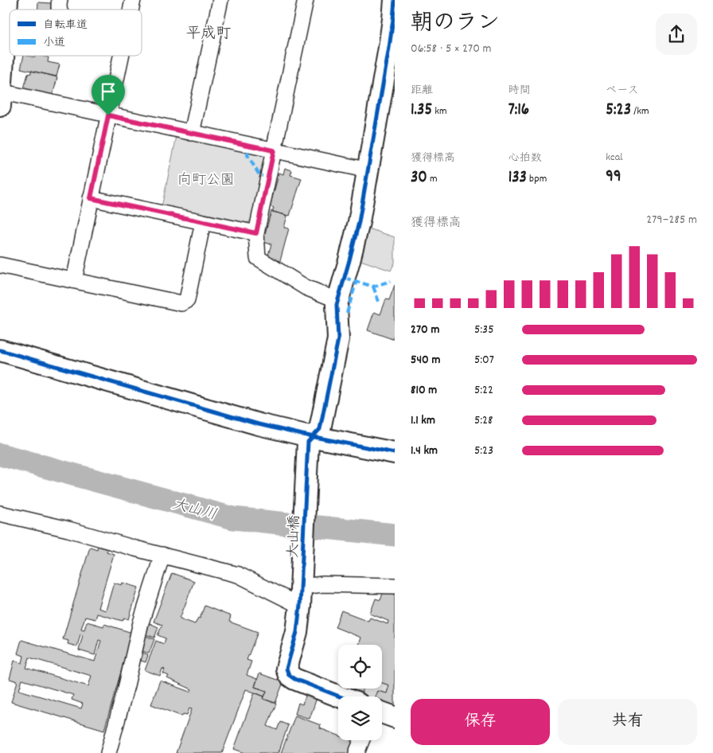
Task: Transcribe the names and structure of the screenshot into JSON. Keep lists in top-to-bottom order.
{
  "streets": {
    "street": ["大山橋"]
  },
  "districts": ["平成町"],
  "water": ["大山川"],
  "parks": ["向町公園"],
  "legend": ["自転車道", "小道"],
  "page": {
    "heading": ["朝のラン", "06:58 · 5 × 270 m"],
    "stats": [
      ["距離", "1.35 km"],
      ["時間", "7:16"],
      ["ペース", "5:23 /km"],
      ["獲得標高", "30 m"],
      ["心拍数", "133 bpm"],
      ["kcal", "99"]
    ],
    "chart": ["獲得標高", "279–285 m"],
    "list": [
      {
        "name": "270 m",
        "note": "5:35"
      },
      {
        "name": "540 m",
        "note": "5:07"
      },
      {
        "name": "810 m",
        "note": "5:22"
      },
      {
        "name": "1.1 km",
        "note": "5:28"
      },
      {
        "name": "1.4 km",
        "note": "5:23"
      }
    ],
    "buttons": ["保存", "共有"]
  }
}
